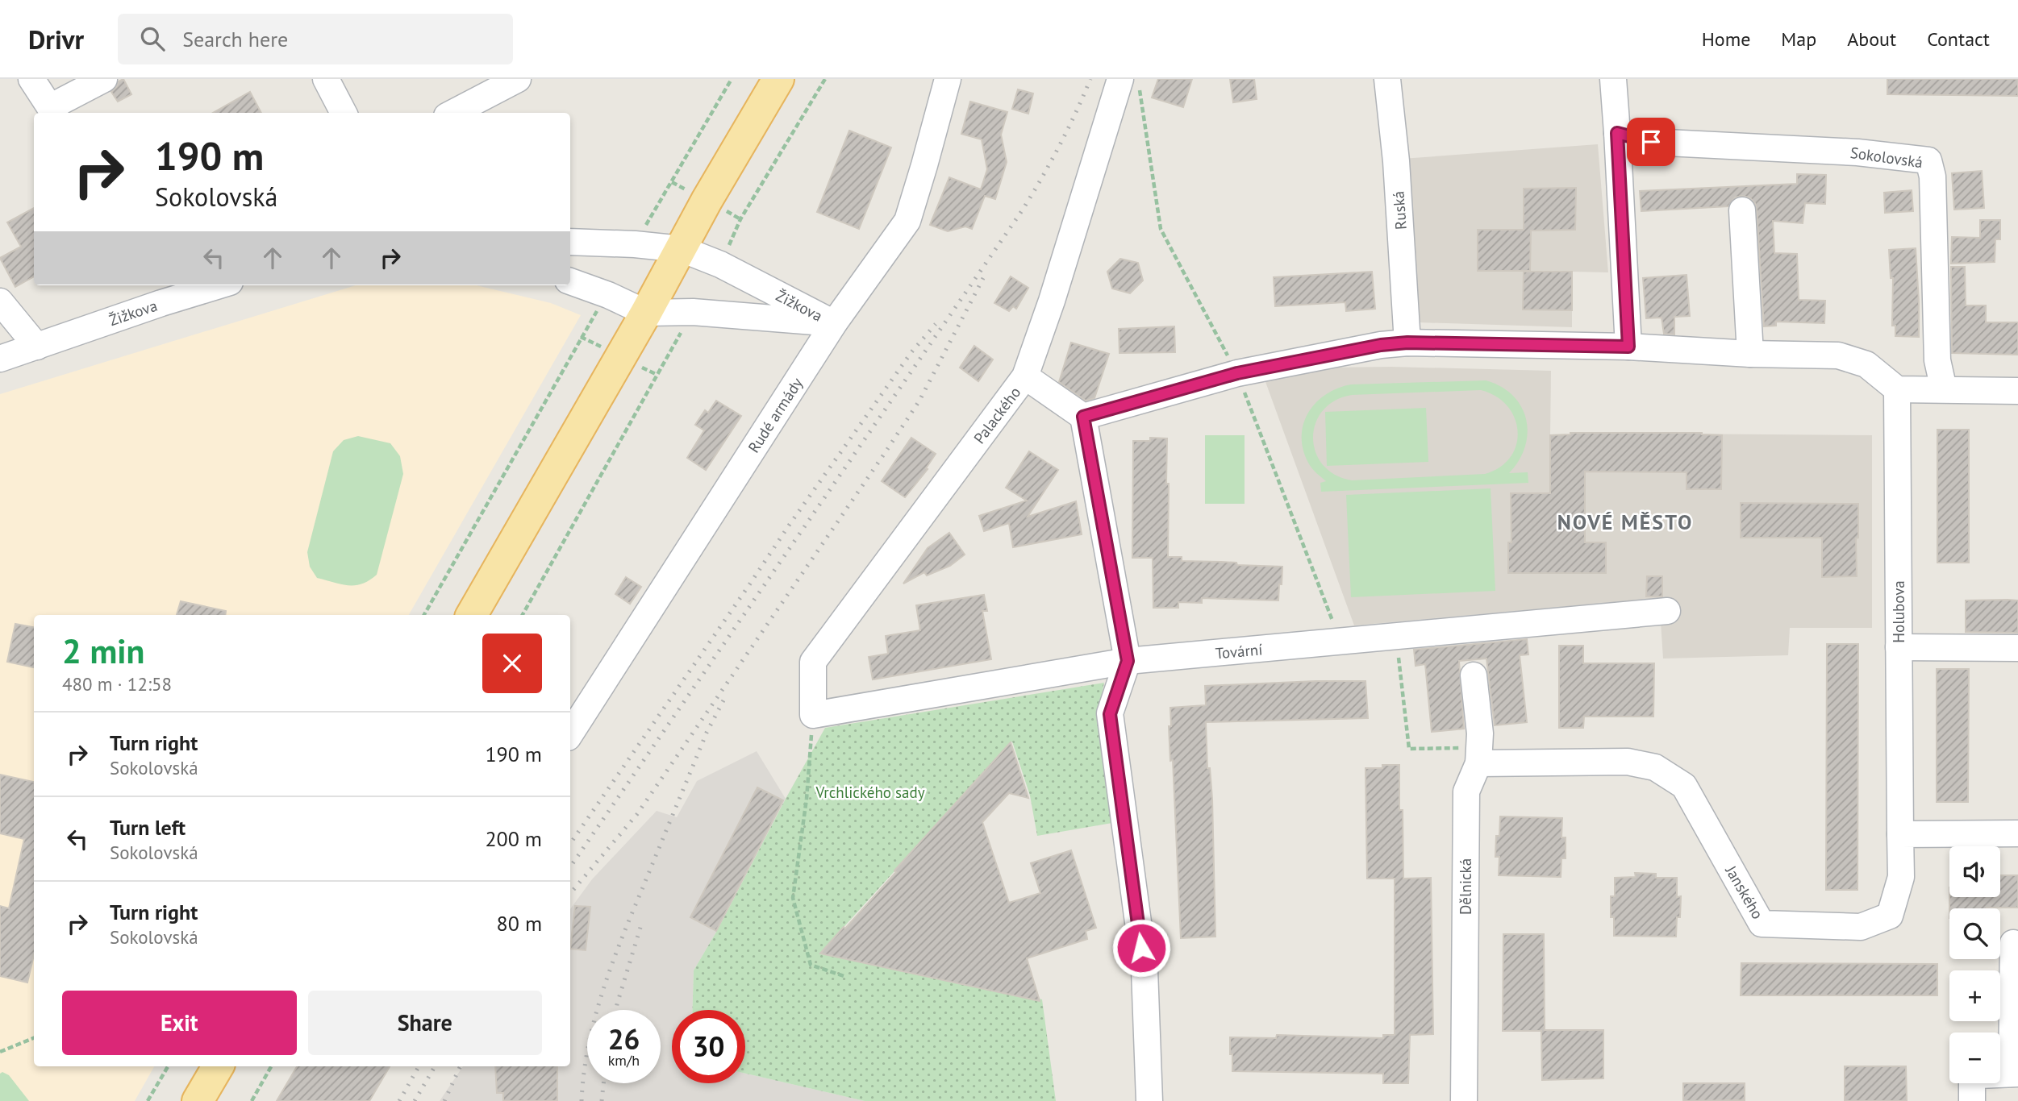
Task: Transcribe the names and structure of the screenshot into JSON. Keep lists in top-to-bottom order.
{
  "streets": {
    "street": [
      "Sokolovská",
      "Ruská",
      "Žižkova",
      "Rudé armády",
      "Palackého",
      "Holubova",
      "Tovární",
      "Dělnická",
      "Janského"
    ]
  },
  "crossings": [
    ["Žižkova", "Rudé armády"],
    ["Palackého", "Tovární"],
    ["Holubova", "Janského"],
    ["Dělnická", "Janského"]
  ],
  "districts": ["NOVÉ MĚSTO"],
  "parks": ["Vrchlického sady"],
  "page": {
    "header": "Drivr",
    "search": "Search here",
    "nav": [
      "Home",
      "Map",
      "About",
      "Contact"
    ],
    "turn": ["190 m", "Sokolovská"],
    "heading": ["2 min", "480 m · 12:58"],
    "list": [
      {
        "name": "Turn right",
        "note": "Sokolovská",
        "value": "190 m"
      },
      {
        "name": "Turn left",
        "note": "Sokolovská",
        "value": "200 m"
      },
      {
        "name": "Turn right",
        "note": "Sokolovská",
        "value": "80 m"
      }
    ],
    "map_buttons": ["+", "−"],
    "buttons": ["Exit", "Share"],
    "speed": "26 km/h",
    "limit": "30"
  }
}
